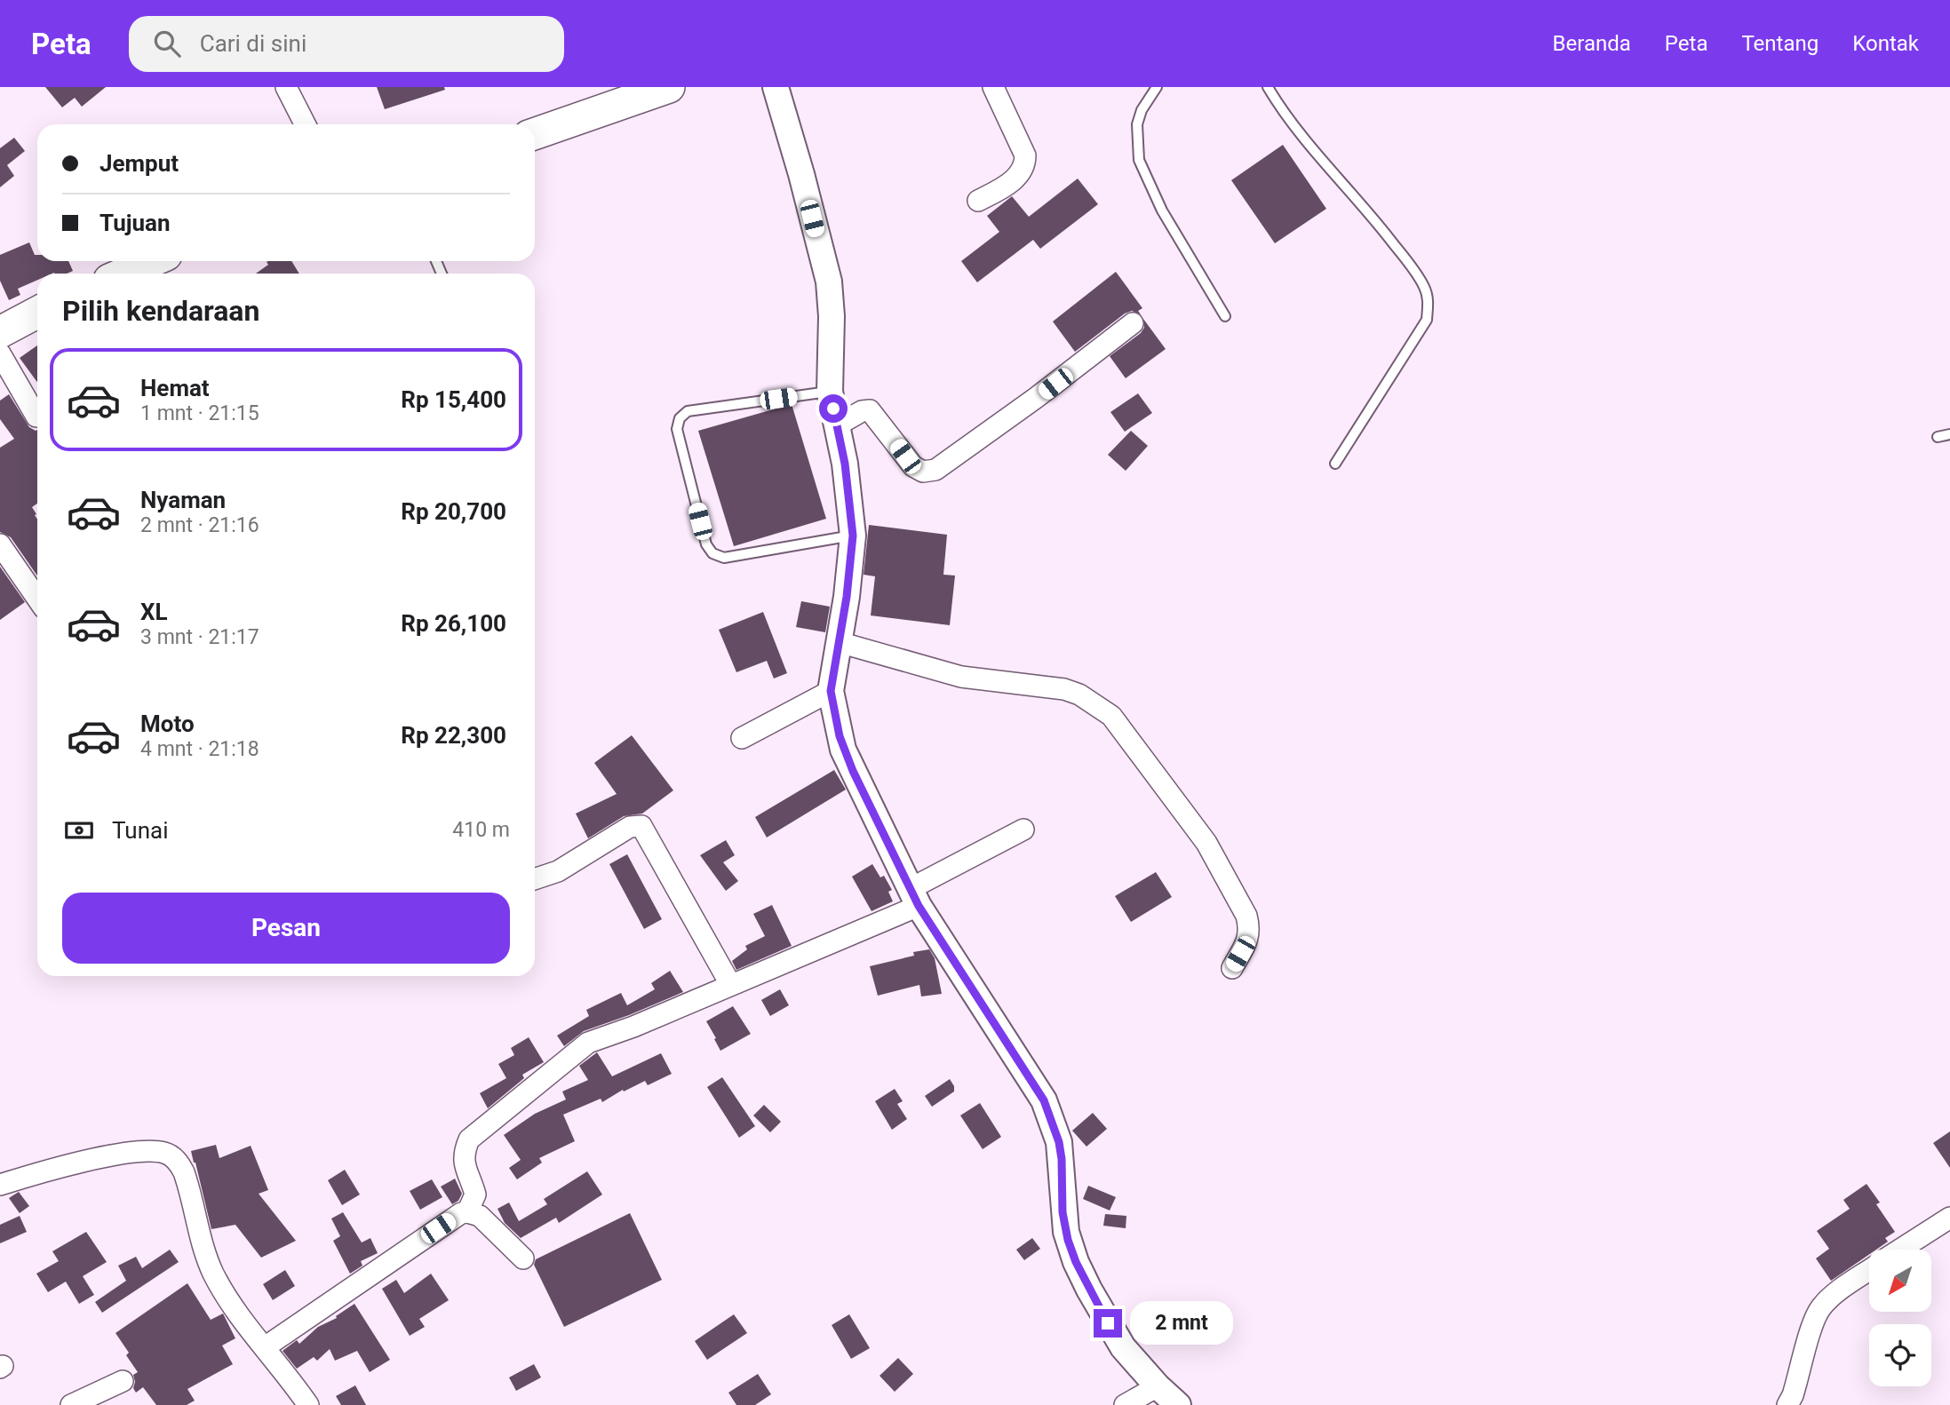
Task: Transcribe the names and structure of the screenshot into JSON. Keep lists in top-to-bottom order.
{
  "north": "bottom left",
  "page": {
    "header": "Peta",
    "search": "Cari di sini",
    "nav": [
      "Beranda",
      "Peta",
      "Tentang",
      "Kontak"
    ],
    "banner": ["Jemput", "Tujuan"],
    "heading": "Pilih kendaraan",
    "list": [
      {
        "name": "Hemat",
        "note": "1 mnt · 21:15",
        "value": "Rp 15,400"
      },
      {
        "name": "Nyaman",
        "note": "2 mnt · 21:16",
        "value": "Rp 20,700"
      },
      {
        "name": "XL",
        "note": "3 mnt · 21:17",
        "value": "Rp 26,100"
      },
      {
        "name": "Moto",
        "note": "4 mnt · 21:18",
        "value": "Rp 22,300"
      }
    ],
    "pay": ["Tunai", "410 m"],
    "buttons": "Pesan",
    "bubble": "2 mnt"
  }
}
